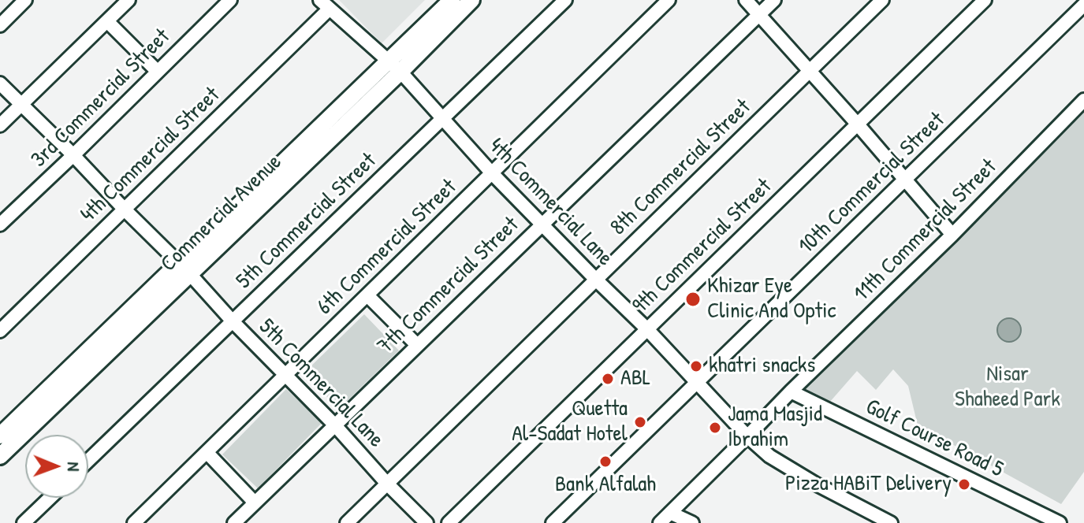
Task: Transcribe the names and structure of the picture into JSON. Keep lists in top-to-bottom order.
{
  "streets": {
    "main road": ["Commercial Avenue"],
    "street": [
      "3rd Commercial Street",
      "4th Commercial Street",
      "8th Commercial Street",
      "10th Commercial Street",
      "4th Commercial Lane",
      "5th Commercial Street",
      "11th Commercial Street",
      "9th Commercial Street",
      "6th Commercial Street",
      "7th Commercial Street",
      "5th Commercial Lane",
      "Golf Course Road 5"
    ]
  },
  "crossings": [
    ["3rd Commercial Street", "5th Commercial Lane"],
    ["4th Commercial Street", "4th Commercial Lane"],
    ["4th Commercial Street", "5th Commercial Lane"],
    ["8th Commercial Street", "4th Commercial Lane"],
    ["8th Commercial Street", "5th Commercial Lane"],
    ["10th Commercial Street", "4th Commercial Lane"],
    ["4th Commercial Lane", "Commercial Avenue"],
    ["4th Commercial Lane", "5th Commercial Street"],
    ["4th Commercial Lane", "11th Commercial Street"],
    ["4th Commercial Lane", "9th Commercial Street"],
    ["4th Commercial Lane", "6th Commercial Street"],
    ["4th Commercial Lane", "7th Commercial Street"],
    ["Commercial Avenue", "5th Commercial Lane"],
    ["5th Commercial Street", "5th Commercial Lane"],
    ["11th Commercial Street", "Golf Course Road 5"],
    ["6th Commercial Street", "5th Commercial Lane"],
    ["7th Commercial Street", "5th Commercial Lane"]
  ],
  "parks": ["Nisar Shaheed Park"],
  "places": [
    "Khizar Eye Clinic And Optic",
    "khatri snacks",
    "ABL",
    "Quetta Al-Sadat Hotel",
    "Jama Masjid Ibrahim",
    "Bank Alfalah",
    "Pizza HABiT Delivery"
  ],
  "north": "right"
}
